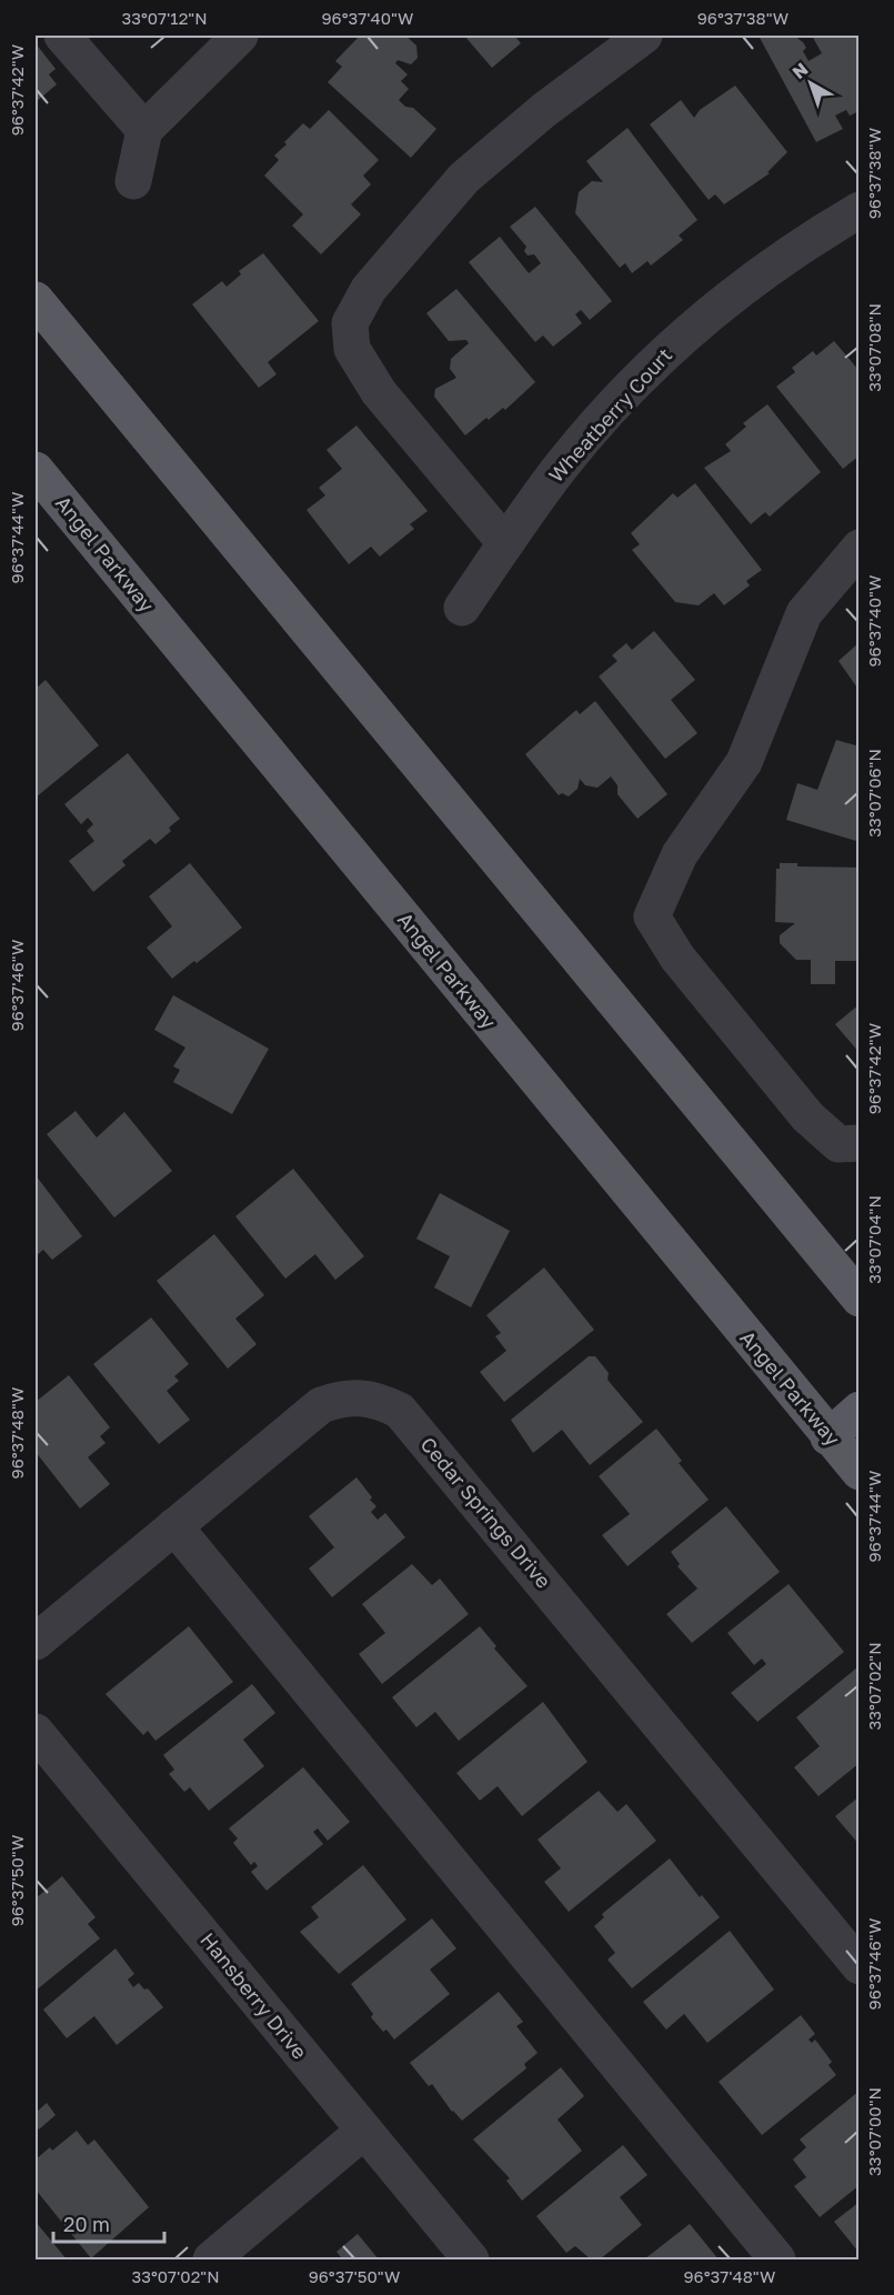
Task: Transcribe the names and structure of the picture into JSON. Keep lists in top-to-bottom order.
{
  "streets": {
    "main road": ["Angel Parkway"],
    "street": ["Wheatberry Court", "Cedar Springs Drive", "Hansberry Drive"]
  },
  "scale_bar": "20 m",
  "north": "top left",
  "coordinates": [
    "33°07'12\"N",
    "96°37'40\"W",
    "96°37'38\"W",
    "96°37'42\"W",
    "33°07'08\"N",
    "96°37'44\"W",
    "33°07'06\"N",
    "96°37'46\"W",
    "33°07'04\"N",
    "96°37'48\"W",
    "33°07'02\"N",
    "96°37'50\"W",
    "33°07'00\"N"
  ]
}
